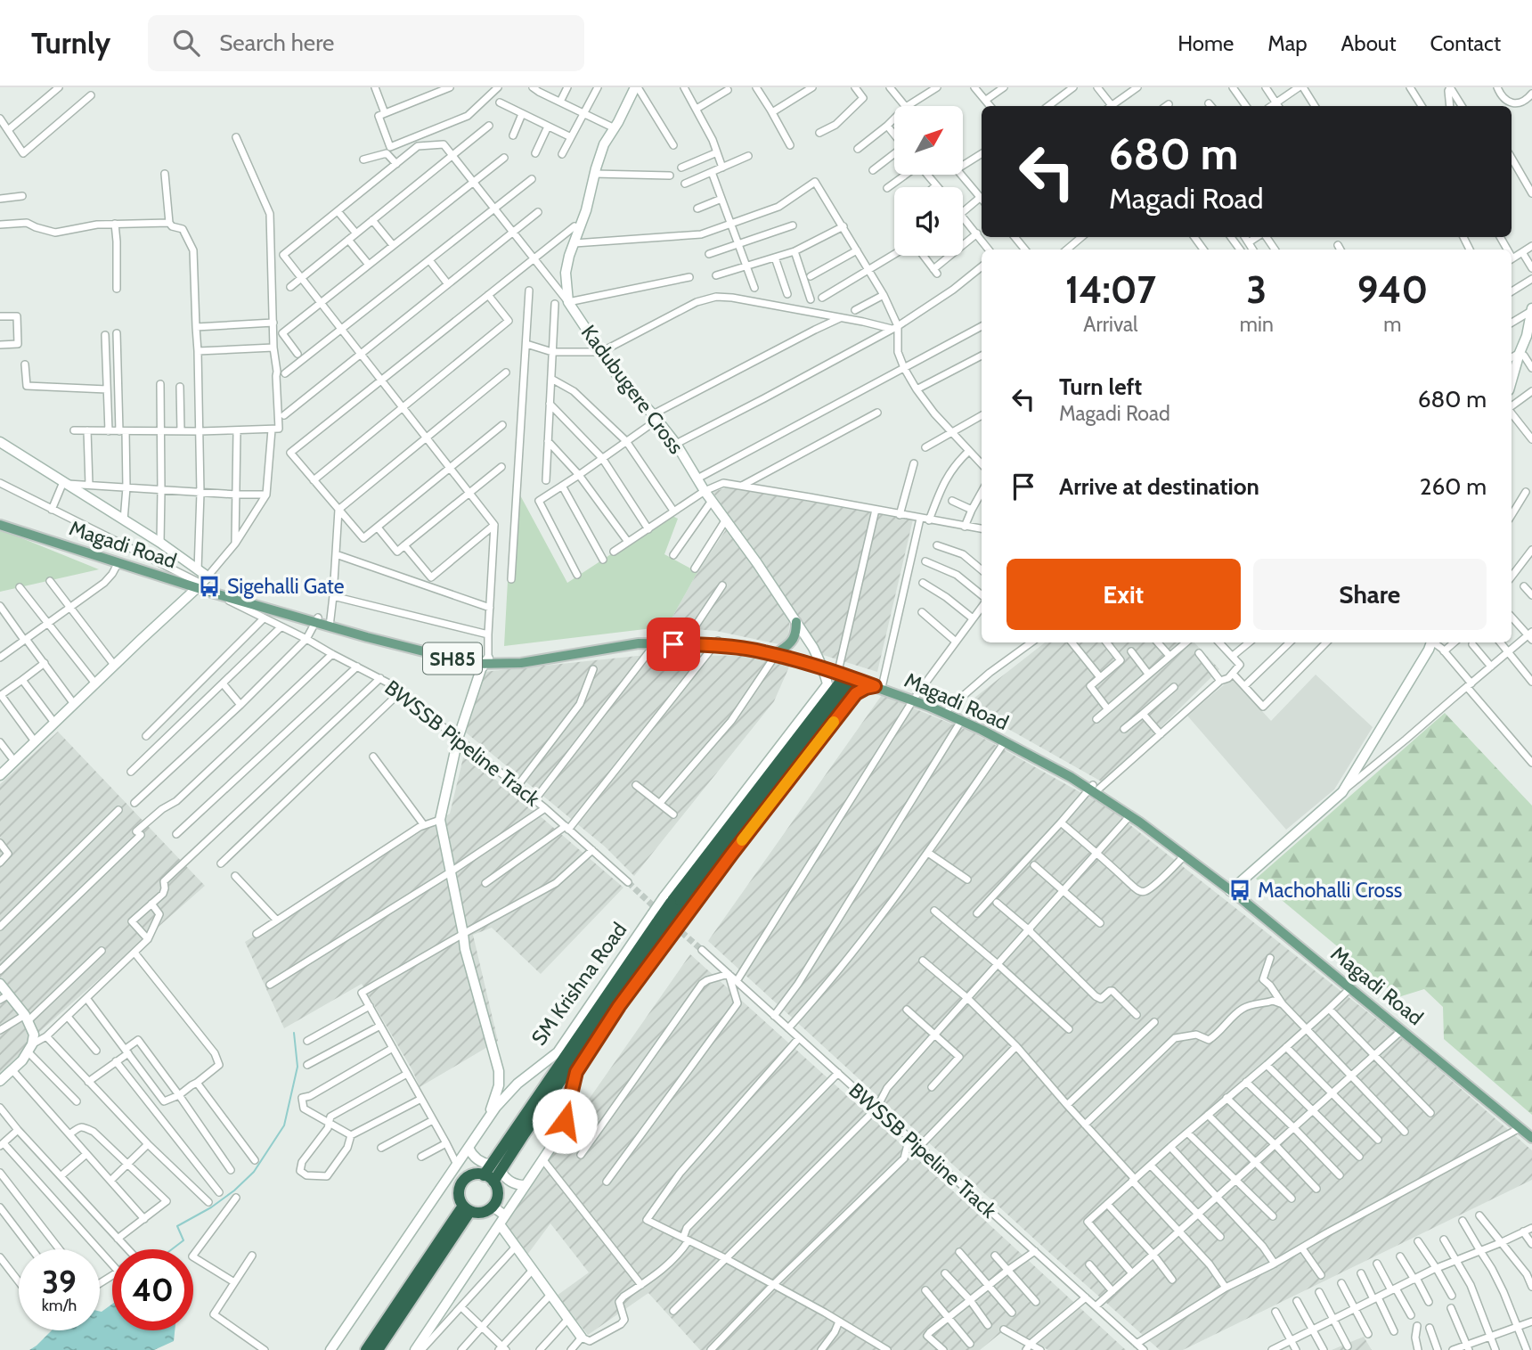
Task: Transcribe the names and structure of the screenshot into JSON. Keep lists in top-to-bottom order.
{
  "streets": {
    "highway": ["SM Krishna Road"],
    "main road": ["Magadi Road", "SH85"],
    "street": ["Kadubugere Cross", "BWSSB Pipeline Track"]
  },
  "crossings": [
    ["Kadubugere Cross", "Magadi Road"],
    ["Kadubugere Cross", "SM Krishna Road"],
    ["Magadi Road", "BWSSB Pipeline Track"],
    ["Magadi Road", "SM Krishna Road"]
  ],
  "places": {
    "bus stop": ["Sigehalli Gate", "Machohalli Cross"]
  },
  "north": "top right",
  "page": {
    "header": "Turnly",
    "search": "Search here",
    "nav": [
      "Home",
      "Map",
      "About",
      "Contact"
    ],
    "turn": ["680 m", "Magadi Road"],
    "eta": [
      "14:07",
      "Arrival",
      "3",
      "min",
      "940",
      "m"
    ],
    "list": [
      {
        "name": "Turn left",
        "note": "Magadi Road",
        "value": "680 m"
      },
      {
        "name": "Arrive at destination",
        "value": "260 m"
      }
    ],
    "buttons": ["Exit", "Share"],
    "speed": "39 km/h",
    "limit": "40"
  }
}
